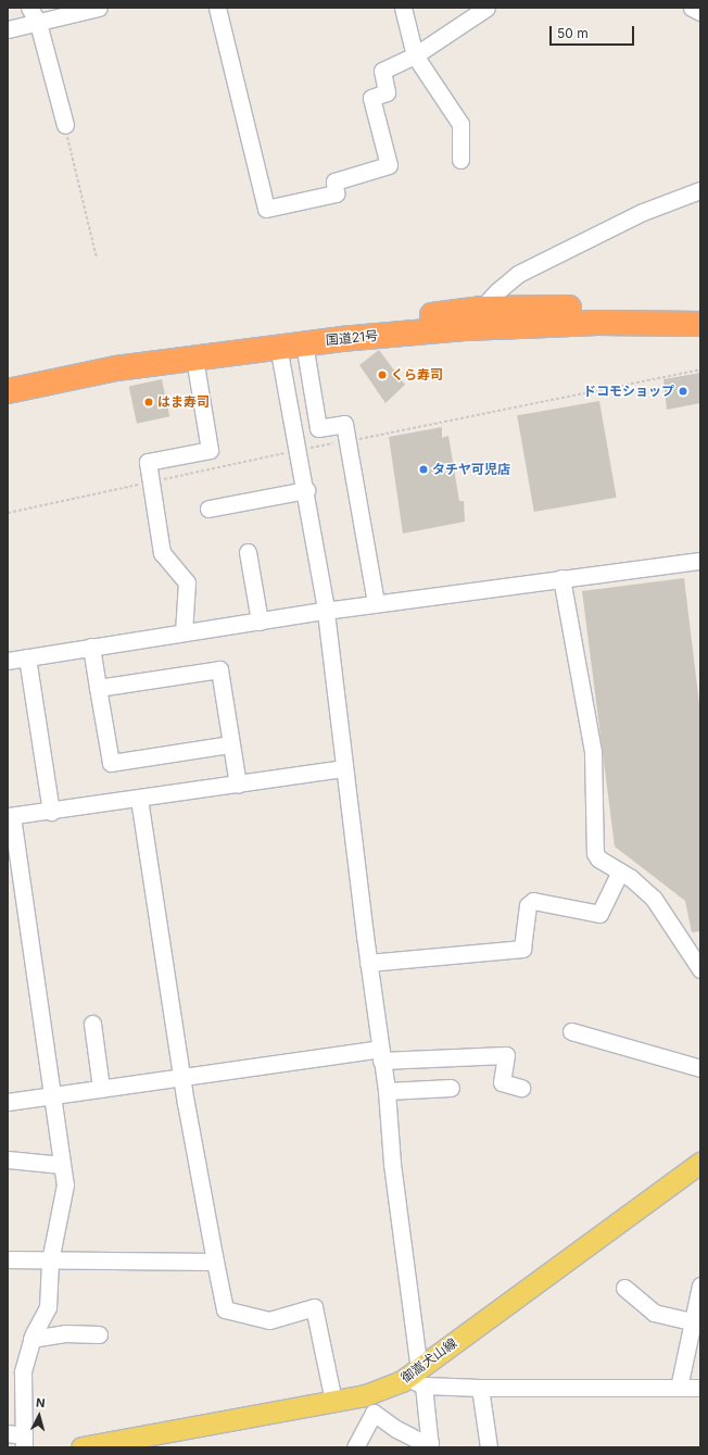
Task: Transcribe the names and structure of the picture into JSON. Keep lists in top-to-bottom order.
{
  "streets": {
    "highway": ["国道21号"],
    "main road": ["御嵩犬山線"]
  },
  "places": [
    "くら寿司",
    "ドコモショップ",
    "はま寿司",
    "タチヤ可児店"
  ],
  "scale_bar": "50 m",
  "north": "top"
}
